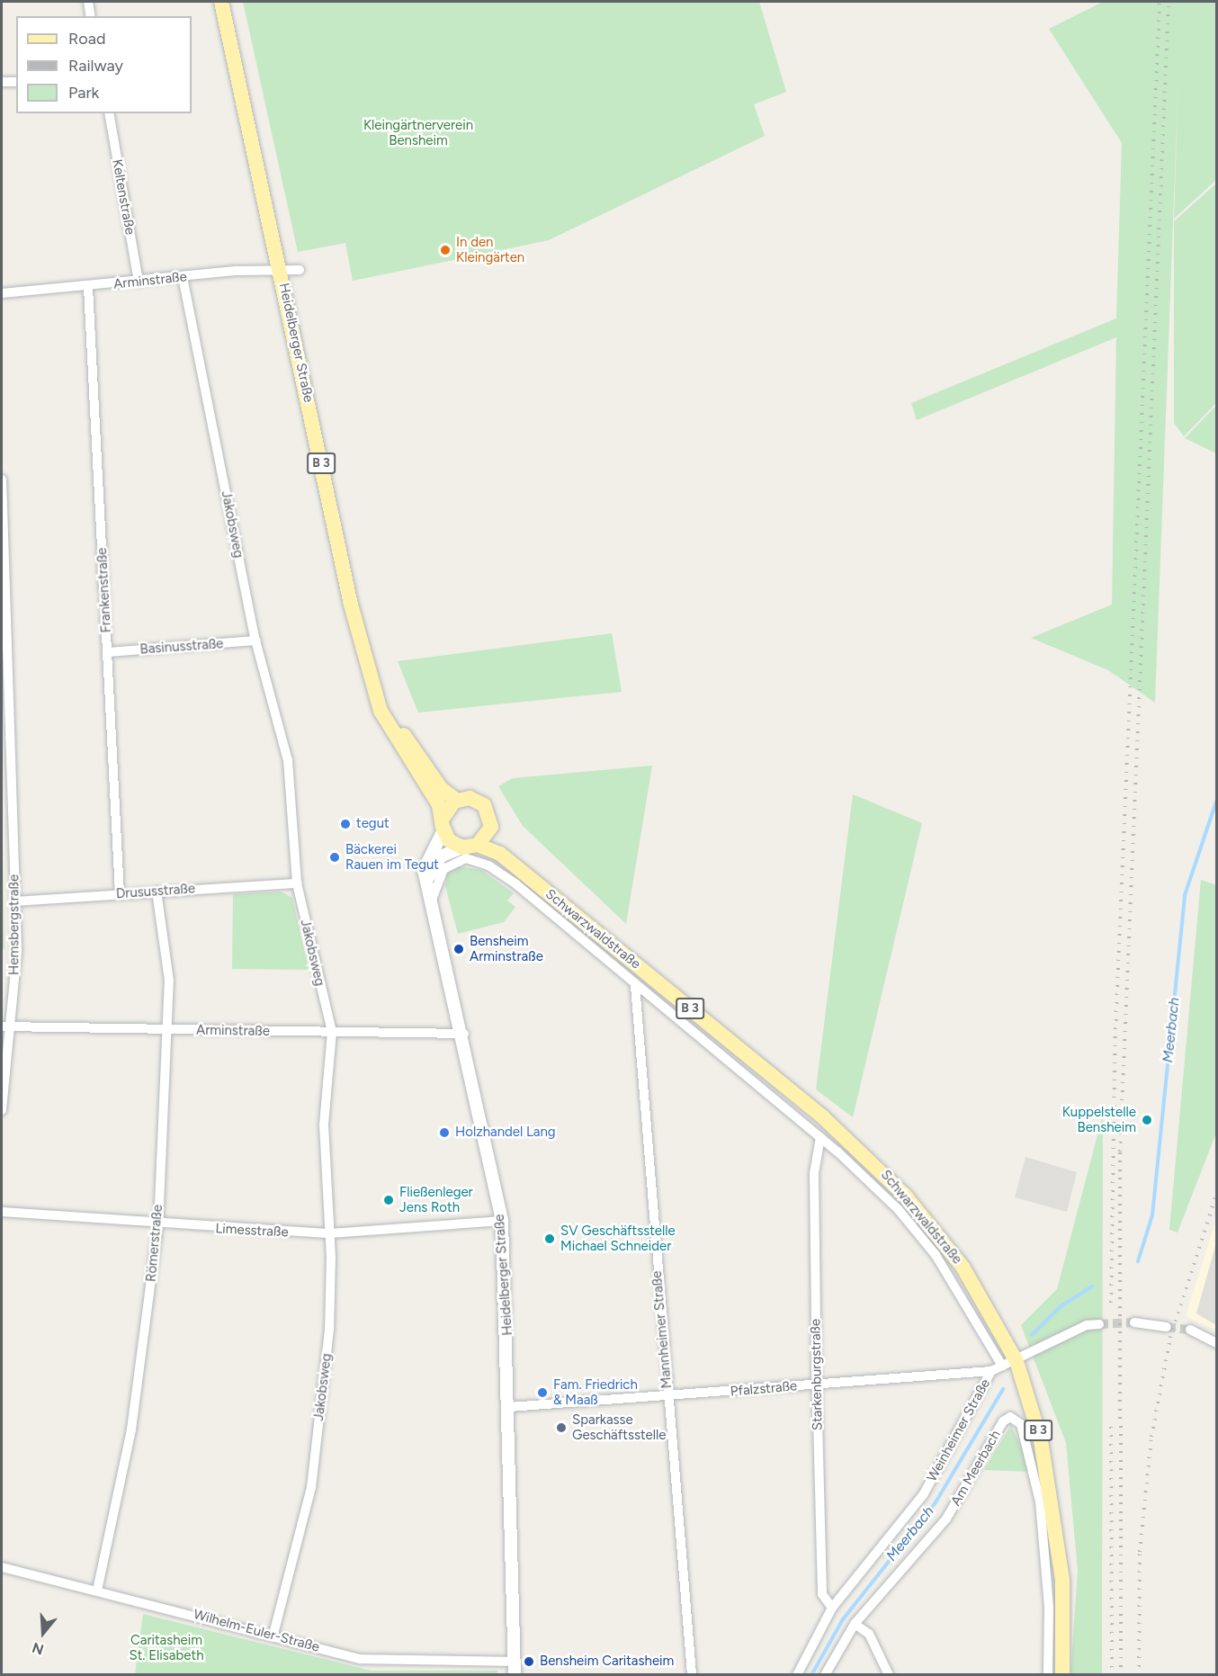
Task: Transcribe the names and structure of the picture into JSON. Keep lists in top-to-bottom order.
{
  "streets": {
    "main road": ["Heidelberger Straße", "B 3", "Schwarzwaldstraße"],
    "street": [
      "Keltenstraße",
      "Arminstraße",
      "Jakobsweg",
      "Frankenstraße",
      "Basinusstraße",
      "Drususstraße",
      "Hemsbergstraße",
      "Limesstraße",
      "Römerstraße",
      "Mannheimer Straße",
      "Starkenburgstraße",
      "Pfalzstraße",
      "Weinheimer Straße",
      "Am Meerbach",
      "Wilhelm-Euler-Straße"
    ]
  },
  "crossings": [
    ["Keltenstraße", "Arminstraße"],
    ["Arminstraße", "Heidelberger Straße"],
    ["Arminstraße", "Jakobsweg"],
    ["Arminstraße", "Frankenstraße"],
    ["Arminstraße", "Hemsbergstraße"],
    ["Arminstraße", "Römerstraße"],
    ["Heidelberger Straße", "B 3"],
    ["Heidelberger Straße", "Schwarzwaldstraße"],
    ["Heidelberger Straße", "Limesstraße"],
    ["Heidelberger Straße", "Pfalzstraße"],
    ["Heidelberger Straße", "Wilhelm-Euler-Straße"],
    ["B 3", "Schwarzwaldstraße"],
    ["Jakobsweg", "Basinusstraße"],
    ["Jakobsweg", "Drususstraße"],
    ["Jakobsweg", "Limesstraße"],
    ["Jakobsweg", "Wilhelm-Euler-Straße"],
    ["Frankenstraße", "Basinusstraße"],
    ["Frankenstraße", "Drususstraße"],
    ["Drususstraße", "Hemsbergstraße"],
    ["Drususstraße", "Römerstraße"],
    ["Schwarzwaldstraße", "Mannheimer Straße"],
    ["Schwarzwaldstraße", "Starkenburgstraße"],
    ["Schwarzwaldstraße", "Pfalzstraße"],
    ["Limesstraße", "Römerstraße"],
    ["Römerstraße", "Wilhelm-Euler-Straße"],
    ["Mannheimer Straße", "Pfalzstraße"],
    ["Starkenburgstraße", "Pfalzstraße"],
    ["Starkenburgstraße", "Weinheimer Straße"],
    ["Pfalzstraße", "Weinheimer Straße"]
  ],
  "water": ["Meerbach"],
  "parks": ["Kleingärtnerverein Bensheim", "Caritasheim St. Elisabeth"],
  "places": [
    "In den Kleingärten",
    "tegut",
    "Bäckerei Rauen im Tegut",
    "Bensheim Arminstraße",
    "Kuppelstelle Bensheim",
    "Holzhandel Lang",
    "Fließenleger Jens Roth",
    "SV Geschäftsstelle Michael Schneider",
    "Fam. Friedrich & Maaß",
    "Sparkasse Geschäftsstelle",
    "Bensheim Caritasheim"
  ],
  "legend": ["Road", "Railway", "Park"],
  "north": "bottom"
}
